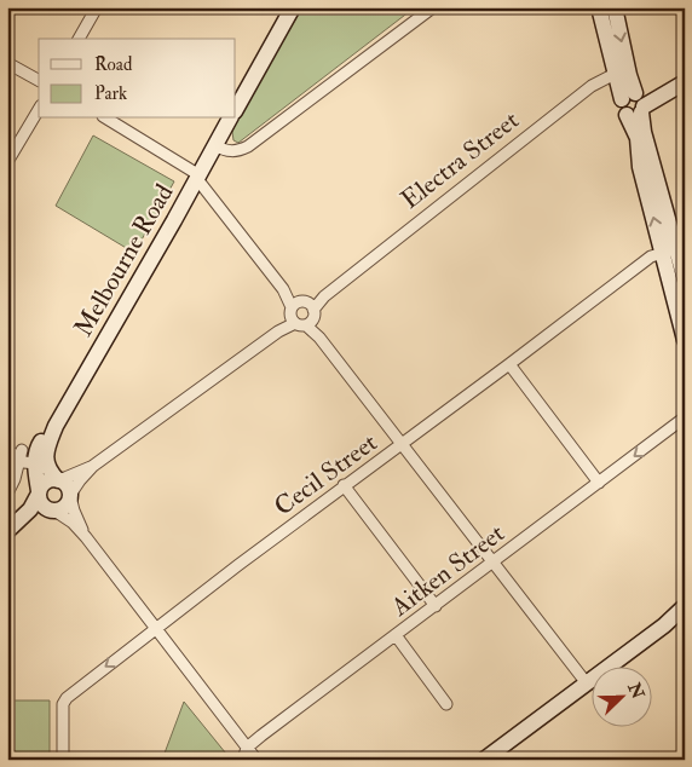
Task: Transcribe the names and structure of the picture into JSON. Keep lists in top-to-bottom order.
{
  "streets": {
    "street": [
      "Electra Street",
      "Melbourne Road",
      "Cecil Street",
      "Aitken Street"
    ]
  },
  "legend": ["Road", "Park"],
  "north": "top right"
}
